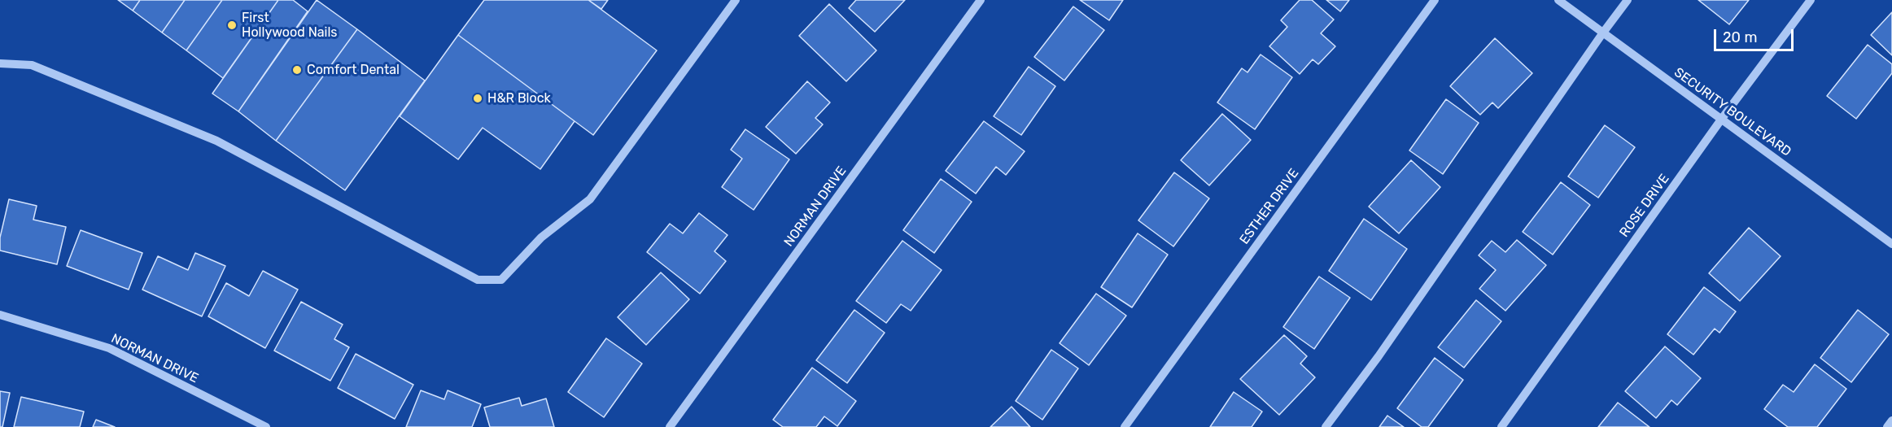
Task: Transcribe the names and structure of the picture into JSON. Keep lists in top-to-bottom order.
{
  "streets": {
    "street": [
      "SECURITY BOULEVARD",
      "ROSE DRIVE",
      "NORMAN DRIVE",
      "ESTHER DRIVE"
    ]
  },
  "crossings": [
    ["SECURITY BOULEVARD", "ROSE DRIVE"]
  ],
  "places": ["First Hollywood Nails", "Comfort Dental", "H&R Block"],
  "scale_bar": "20 m"
}
